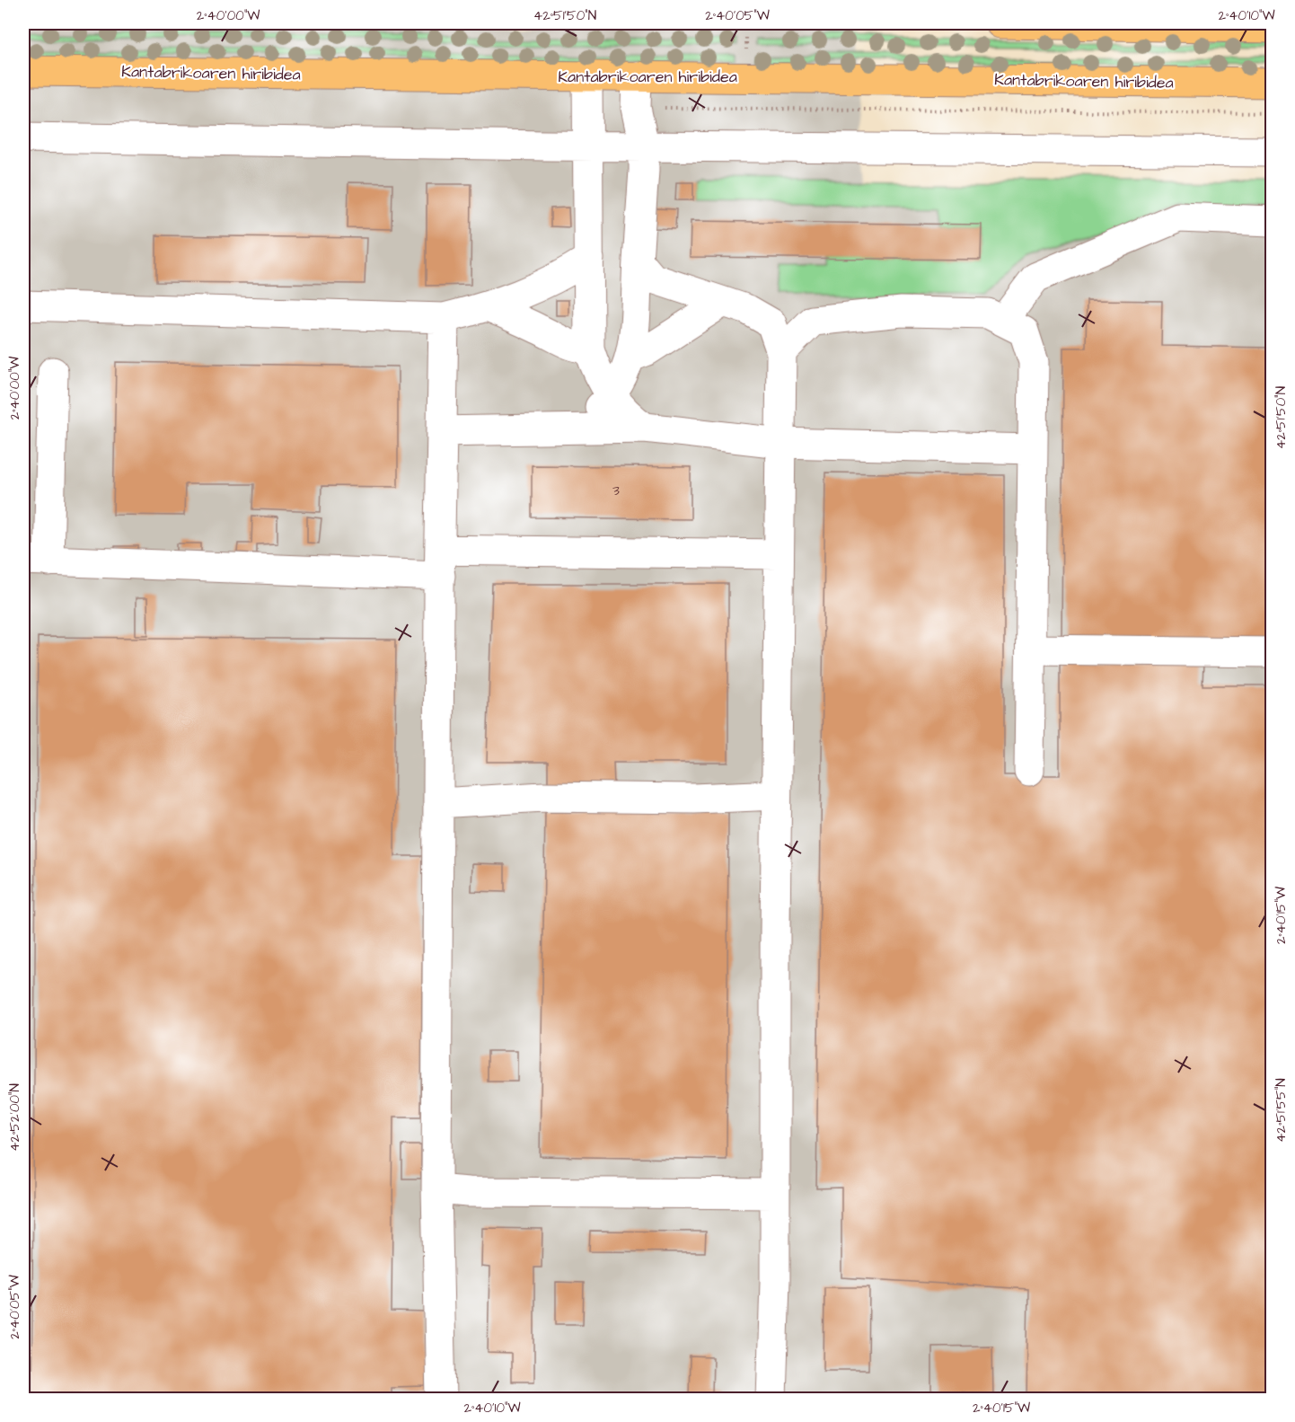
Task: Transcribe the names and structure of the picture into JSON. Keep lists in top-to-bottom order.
{
  "streets": {
    "main road": ["Kantabrikoaren hiribidea"]
  },
  "house_numbers": ["3"],
  "coordinates": [
    "2°40'00\"W",
    "42°51'50\"N",
    "2°40'05\"W",
    "2°40'10\"W",
    "2°40'15\"W",
    "42°51'55\"N",
    "42°52'00\"N"
  ]
}
